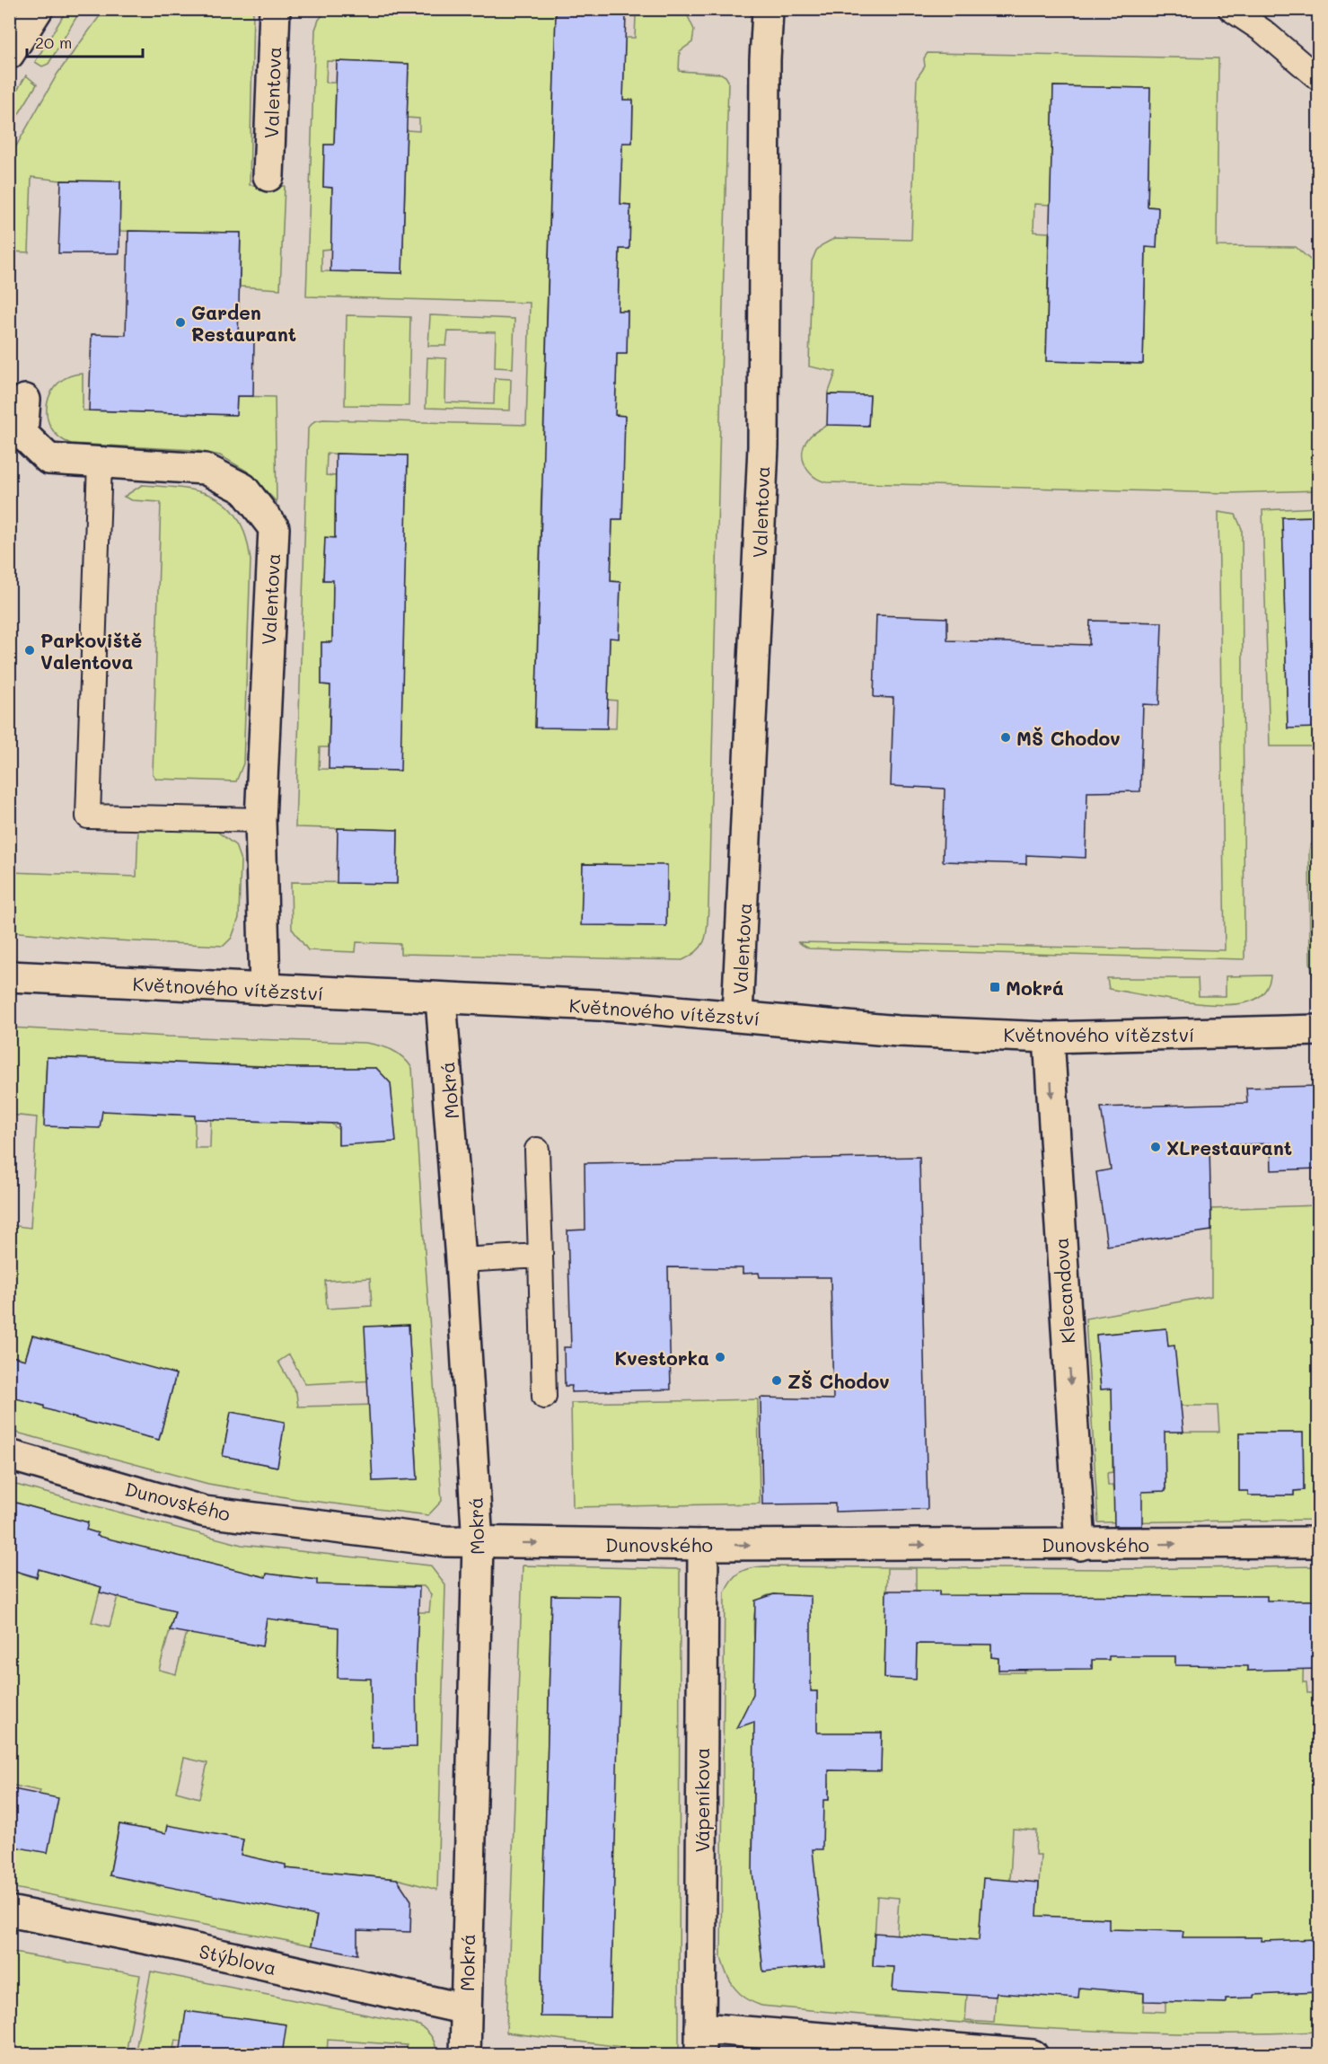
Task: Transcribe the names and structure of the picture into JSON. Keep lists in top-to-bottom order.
{
  "streets": {
    "street": [
      "Valentova",
      "Květnového vítězství",
      "Mokrá",
      "Klecandova",
      "Dunovského",
      "Vápeníkova",
      "Stýblova"
    ]
  },
  "crossings": [
    ["Valentova", "Květnového vítězství"],
    ["Květnového vítězství", "Mokrá"],
    ["Květnového vítězství", "Klecandova"],
    ["Mokrá", "Dunovského"],
    ["Mokrá", "Stýblova"],
    ["Klecandova", "Dunovského"],
    ["Dunovského", "Vápeníkova"]
  ],
  "one_way": ["Klecandova", "Dunovského"],
  "places": {
    "other": [
      "Garden Restaurant",
      "Parkoviště Valentova",
      "MŠ Chodov",
      "XLrestaurant",
      "Kvestorka",
      "ZŠ Chodov"
    ],
    "transit": ["Mokrá"]
  },
  "scale_bar": "20 m"
}
